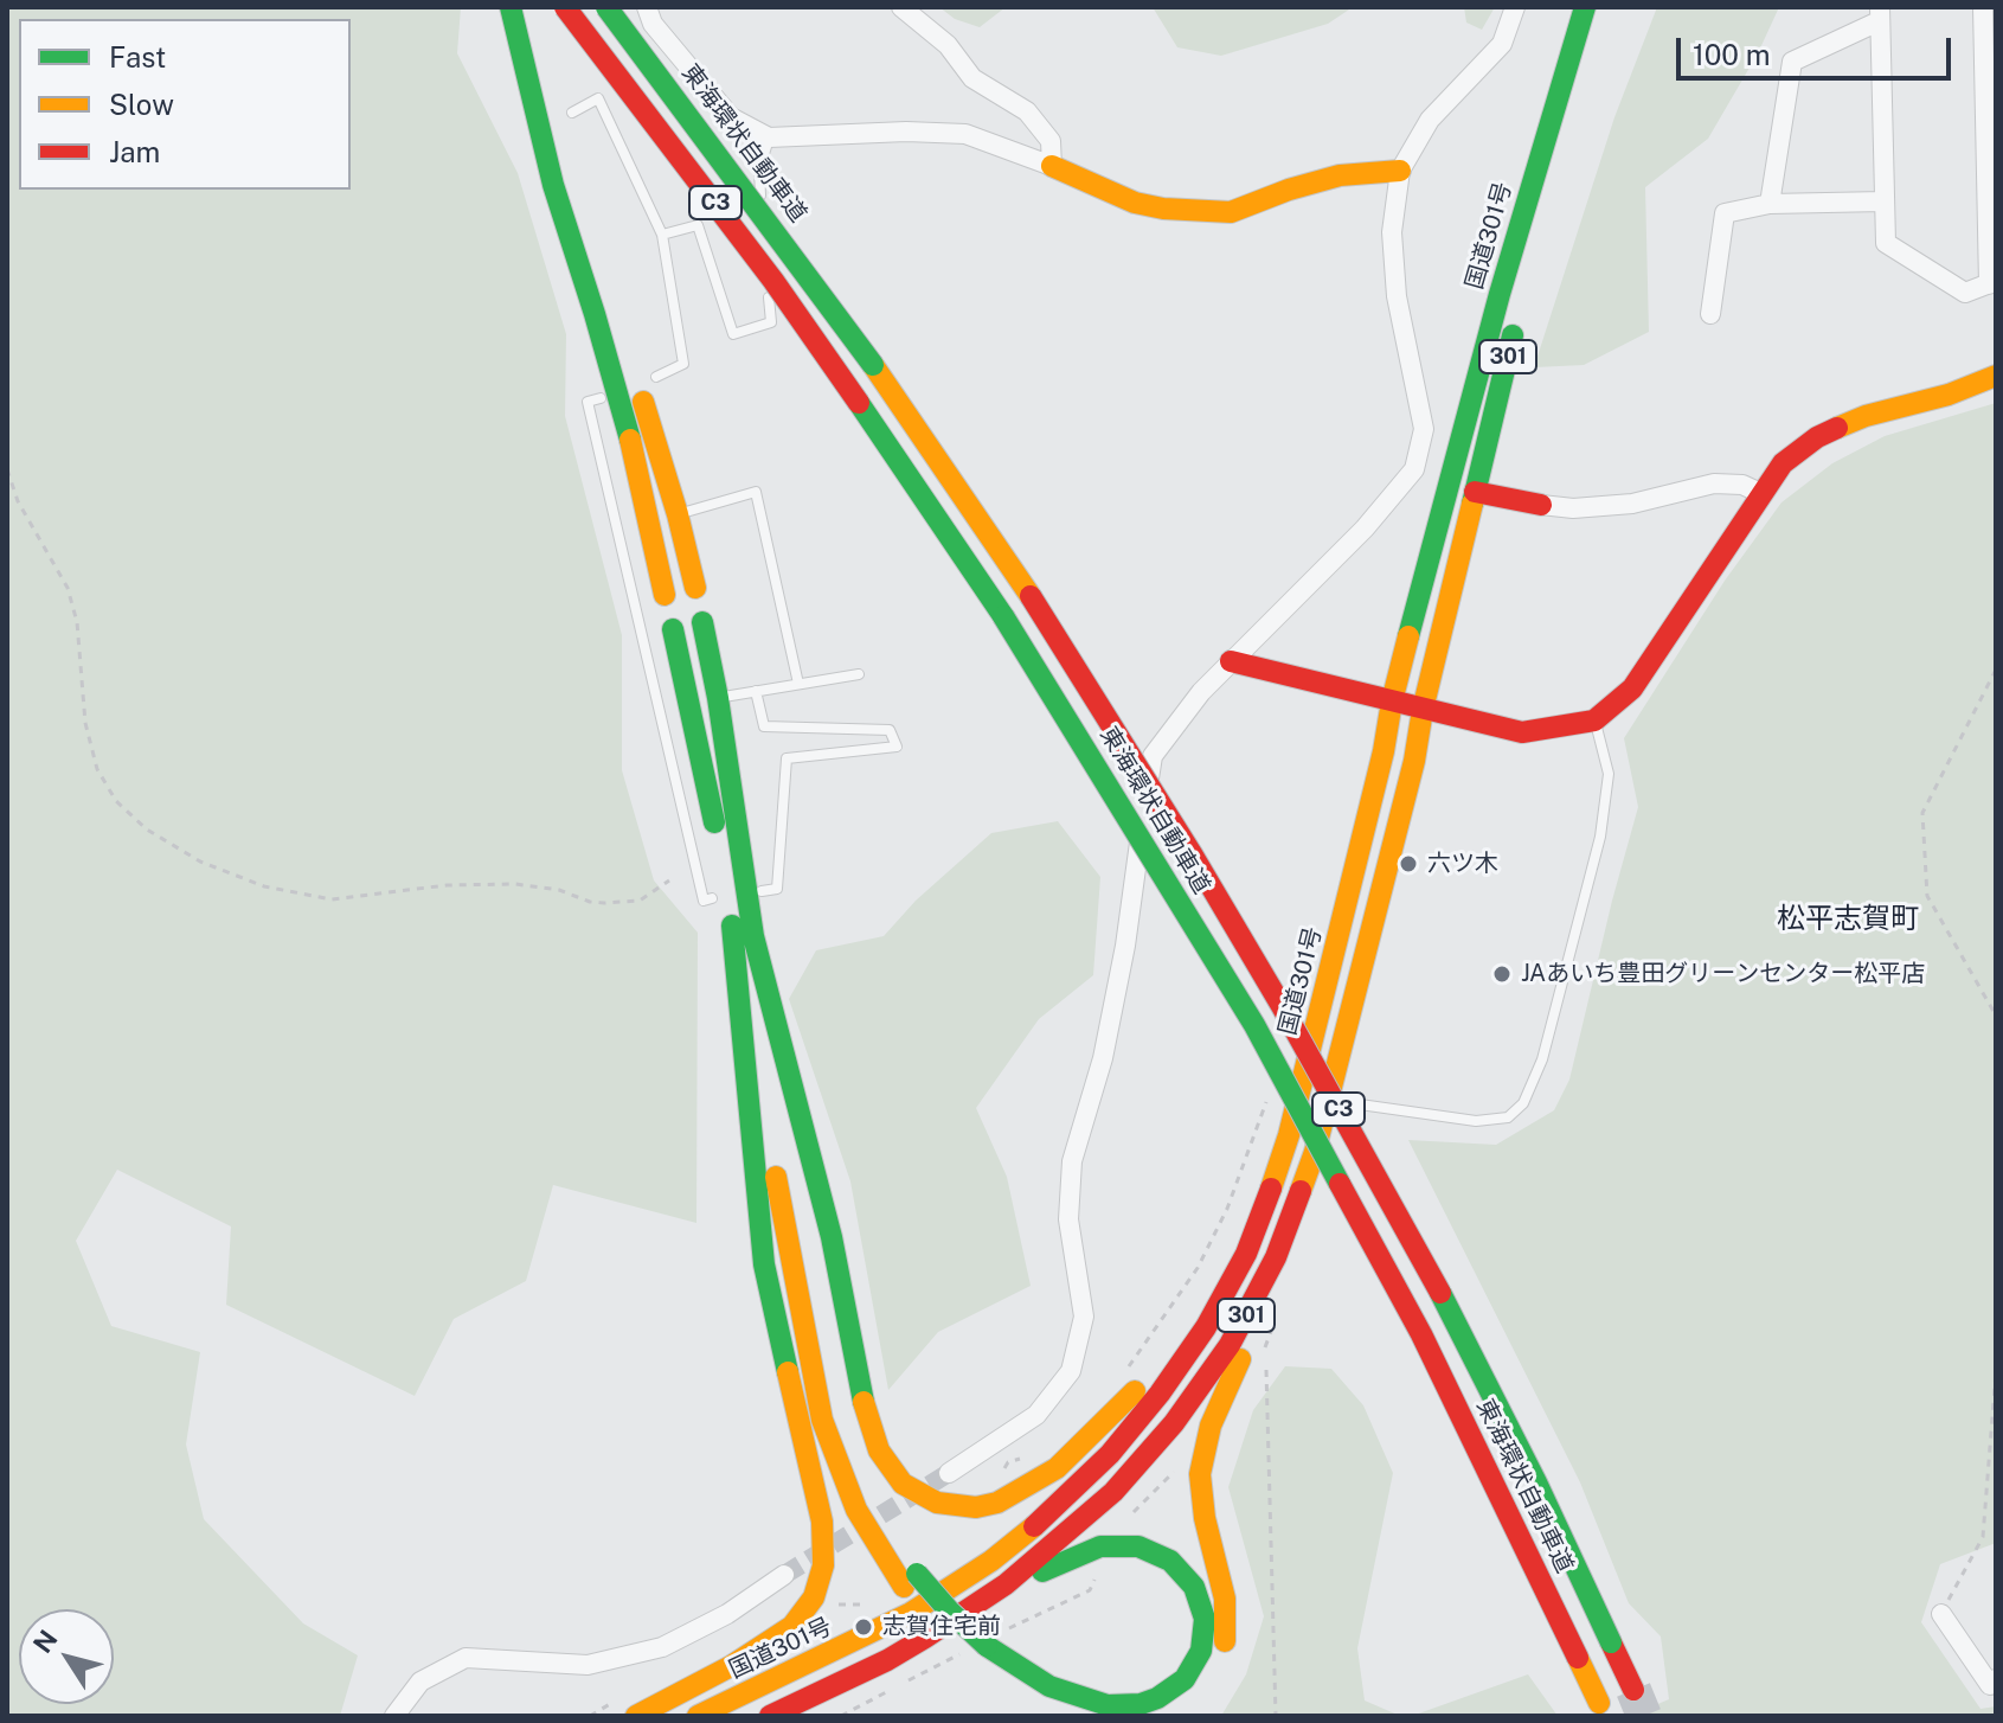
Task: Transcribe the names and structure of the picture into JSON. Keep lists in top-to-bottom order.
{
  "streets": {
    "main road": [
      "東海環状自動車道",
      "C3",
      "国道301号",
      "301"
    ]
  },
  "districts": ["松平志賀町"],
  "places": ["六ツ木", "JAあいち豊田グリーンセンター松平店", "志賀住宅前"],
  "legend": ["Fast", "Slow", "Jam"],
  "scale_bar": "100 m",
  "north": "top left"
}
